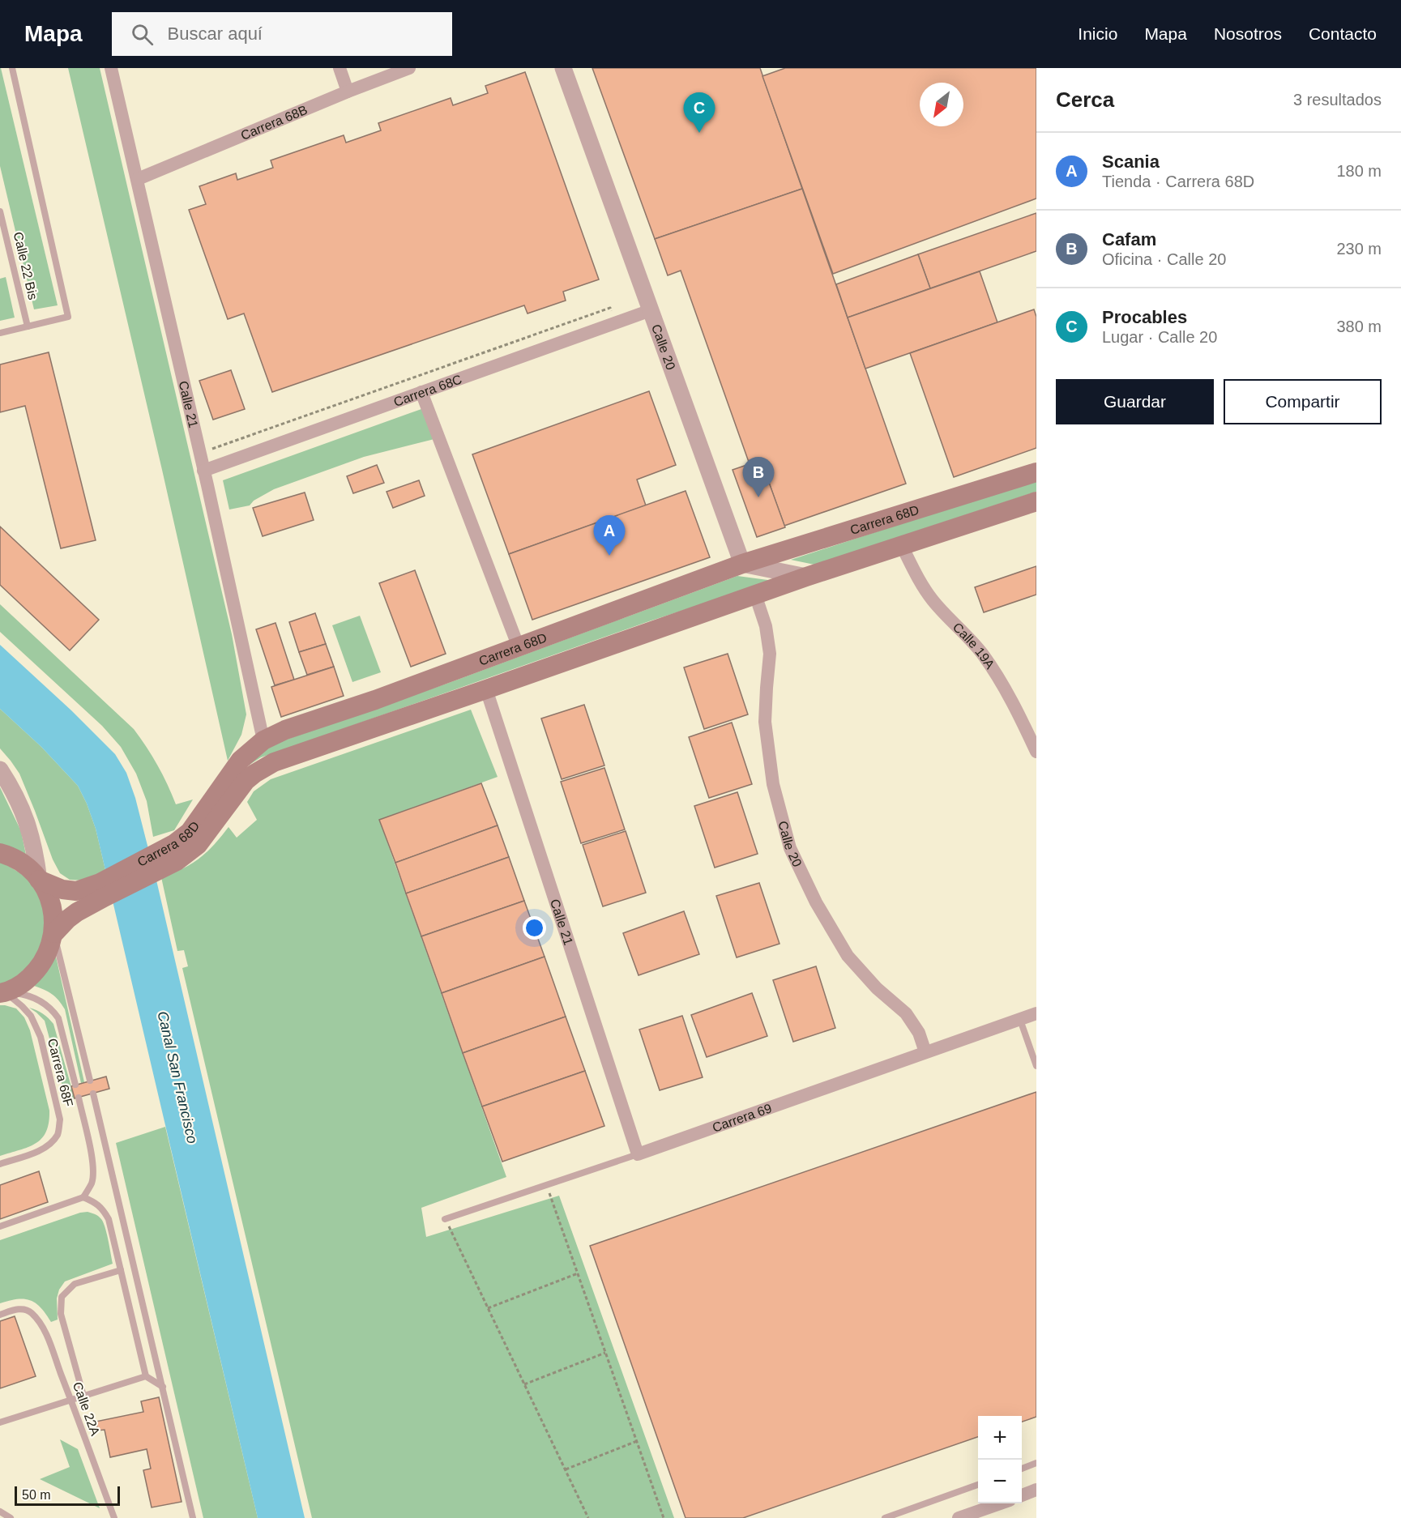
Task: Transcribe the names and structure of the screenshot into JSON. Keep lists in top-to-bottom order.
{
  "streets": {
    "main road": ["Carrera 68D"],
    "street": [
      "Carrera 68B",
      "Calle 20",
      "Carrera 68C",
      "Calle 21",
      "Calle 19A",
      "Carrera 69"
    ],
    "lane": ["Calle 22 Bis", "Carrera 68F", "Calle 22A"]
  },
  "crossings": [
    ["Carrera 68B", "Calle 21"],
    ["Calle 20", "Carrera 68C"],
    ["Calle 20", "Carrera 68D"],
    ["Calle 20", "Carrera 69"],
    ["Carrera 68C", "Calle 21"],
    ["Calle 21", "Carrera 68D"],
    ["Calle 21", "Carrera 69"],
    ["Carrera 68D", "Calle 19A"]
  ],
  "water": ["Canal San Francisco"],
  "scale_bar": "50 m",
  "north": "bottom left",
  "page": {
    "header": "Mapa",
    "search": "Buscar aquí",
    "nav": [
      "Inicio",
      "Mapa",
      "Nosotros",
      "Contacto"
    ],
    "heading": ["Cerca", "3 resultados"],
    "pins": ["C", "B", "A"],
    "list": [
      {
        "mark": "A",
        "name": "Scania",
        "note": "Tienda · Carrera 68D",
        "value": "180 m"
      },
      {
        "mark": "B",
        "name": "Cafam",
        "note": "Oficina · Calle 20",
        "value": "230 m"
      },
      {
        "mark": "C",
        "name": "Procables",
        "note": "Lugar · Calle 20",
        "value": "380 m"
      }
    ],
    "buttons": ["Guardar", "Compartir"],
    "map_buttons": ["+", "−"],
    "scale": "50 m"
  }
}
